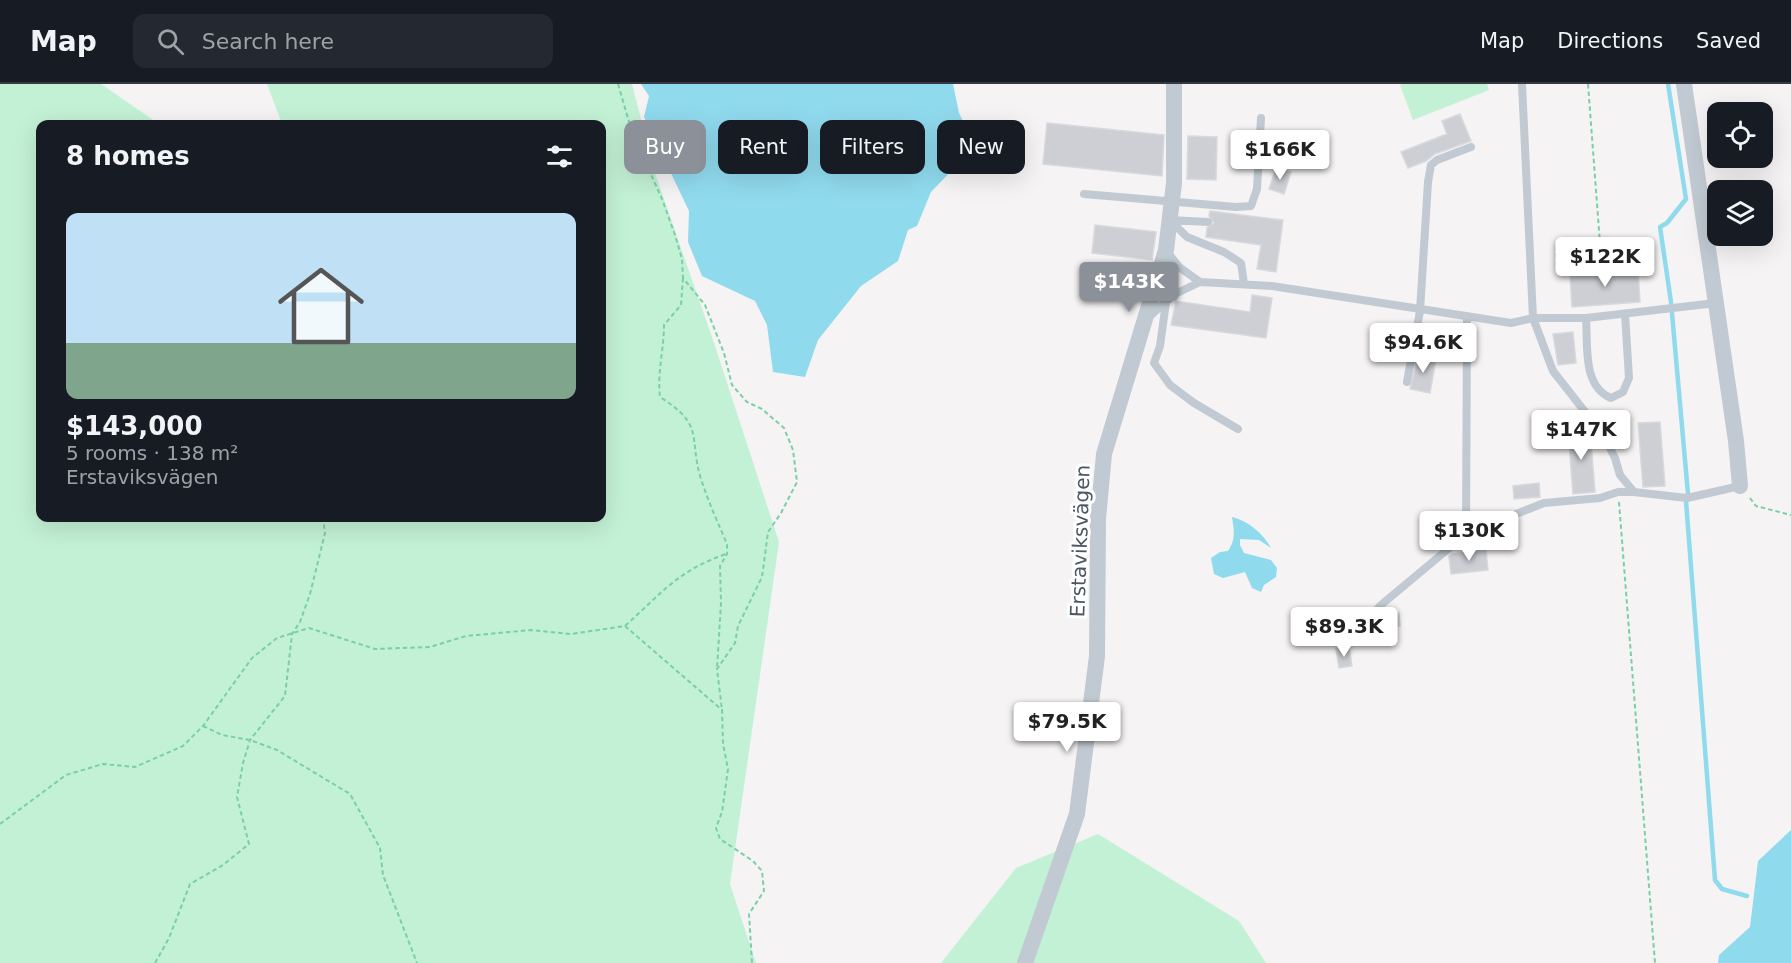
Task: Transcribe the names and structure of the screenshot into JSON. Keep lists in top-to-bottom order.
{
  "streets": {
    "street": ["Erstaviksvägen"]
  },
  "page": {
    "header": "Map",
    "search": "Search here",
    "nav": ["Map", "Directions", "Saved"],
    "chip": [
      "Buy",
      "Rent",
      "Filters",
      "New"
    ],
    "heading": "8 homes",
    "price": [
      "$166K",
      "$122K",
      "$143K",
      "$94.6K",
      "$147K",
      "$130K",
      "$89.3K",
      "$79.5K"
    ],
    "list": [
      {
        "name": "$143,000",
        "note": "5 rooms · 138 m² · Erstaviksvägen"
      }
    ]
  }
}
